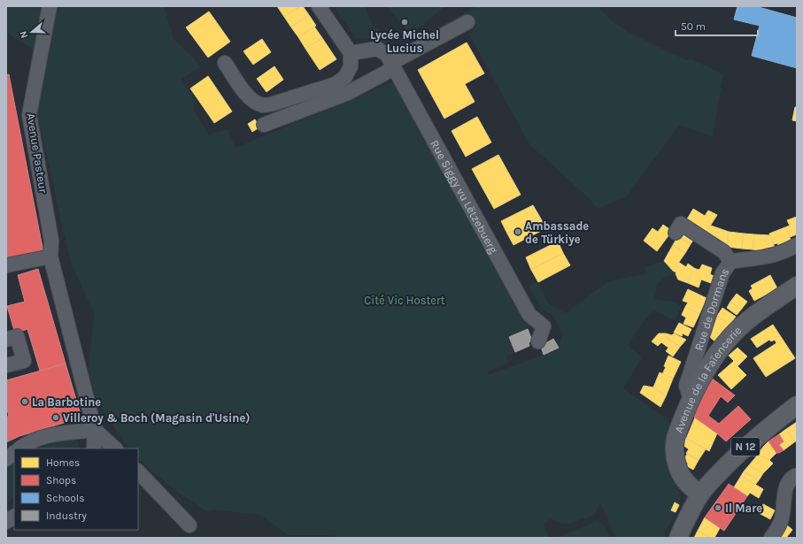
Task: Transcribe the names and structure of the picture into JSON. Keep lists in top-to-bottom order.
{
  "streets": {
    "main road": ["Avenue de la Faïencerie", "N 12"],
    "street": ["Avenue Pasteur", "Rue Siggy vu Lëtzebuerg", "Rue de Dormans"]
  },
  "crossings": [
    ["Rue de Dormans", "Avenue de la Faïencerie"],
    ["Avenue de la Faïencerie", "N 12"]
  ],
  "parks": ["Cité Vic Hostert"],
  "places": [
    "Lycée Michel Lucius",
    "Ambassade de Türkiye",
    "La Barbotine",
    "Villeroy & Boch (Magasin d'Usine)",
    "Il Mare"
  ],
  "legend": [
    "Homes",
    "Shops",
    "Schools",
    "Industry"
  ],
  "scale_bar": "50 m",
  "north": "left"
}
